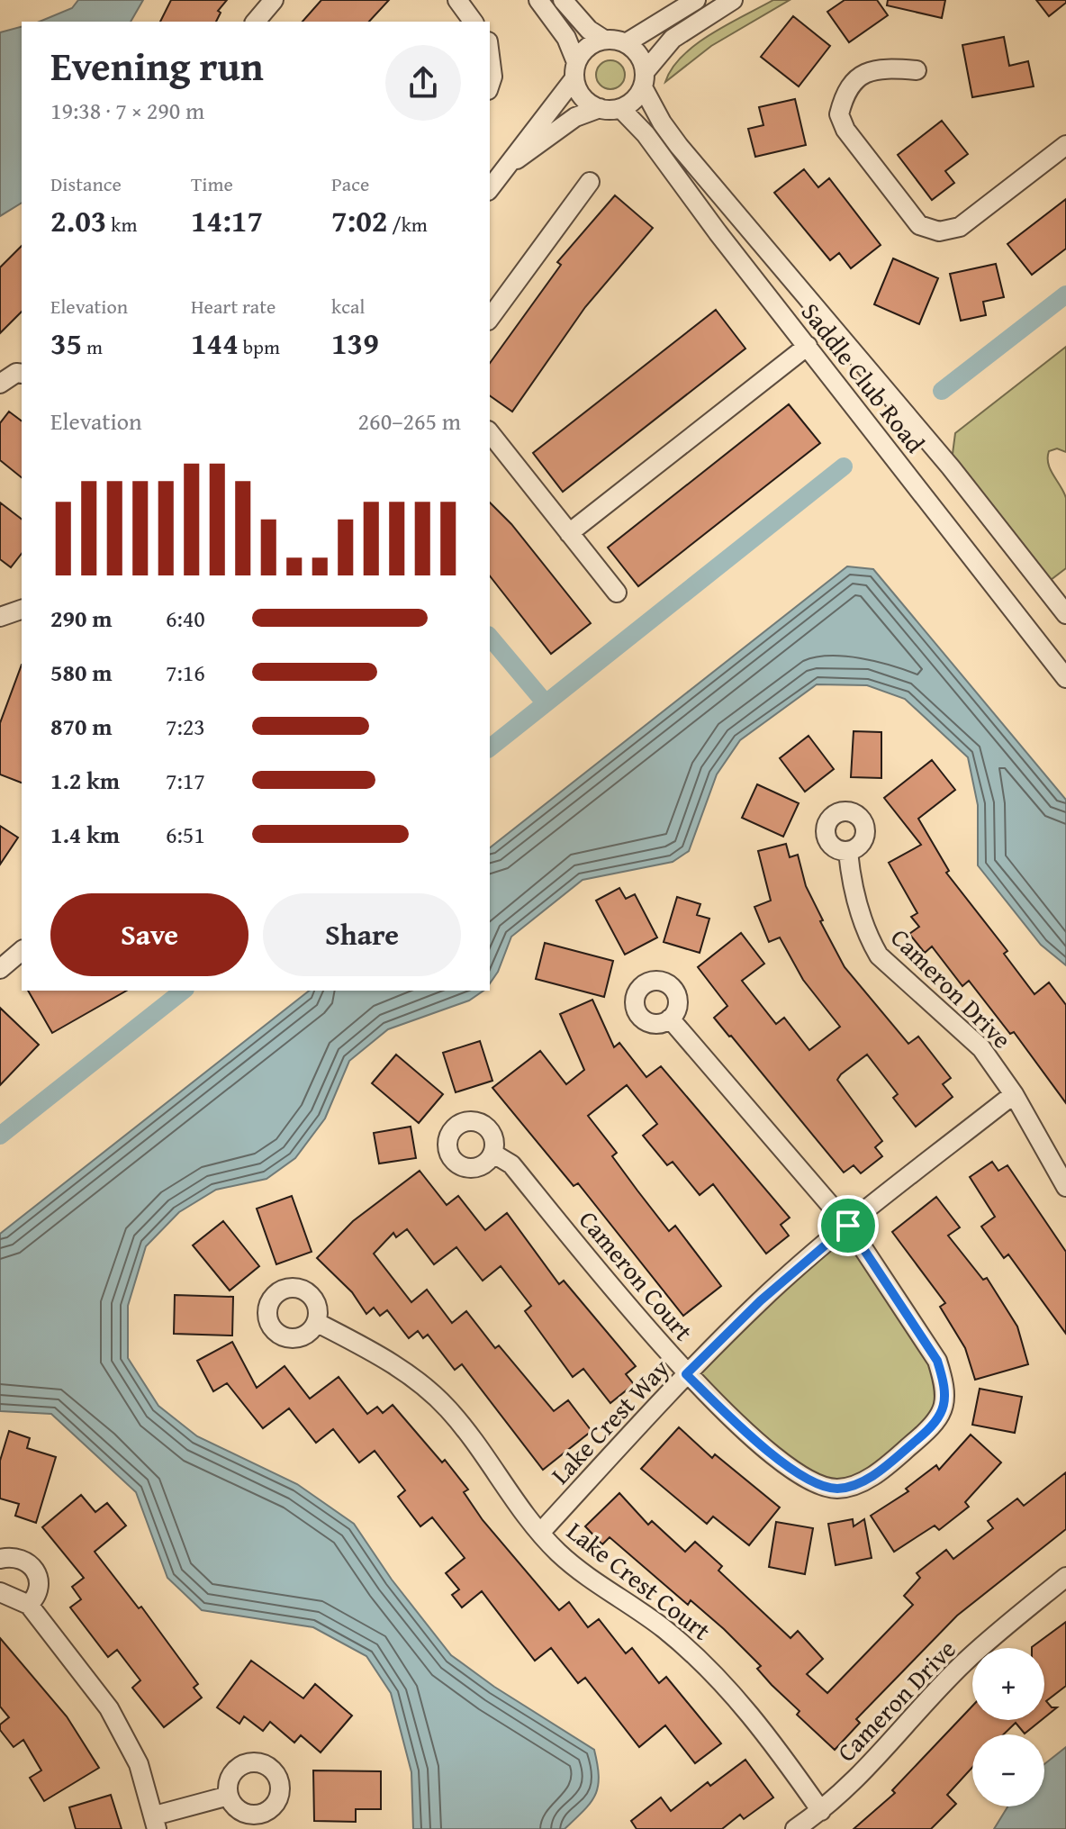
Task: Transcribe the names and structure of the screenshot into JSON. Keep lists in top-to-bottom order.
{
  "streets": {
    "street": [
      "Saddle Club Road",
      "Cameron Drive",
      "Cameron Court",
      "Lake Crest Way",
      "Lake Crest Court"
    ]
  },
  "crossings": [
    ["Cameron Drive", "Lake Crest Way"],
    ["Cameron Drive", "Lake Crest Court"],
    ["Cameron Court", "Lake Crest Way"],
    ["Lake Crest Way", "Lake Crest Court"]
  ],
  "page": {
    "heading": ["Evening run", "19:38 · 7 × 290 m"],
    "stats": [
      ["Distance", "2.03 km"],
      ["Time", "14:17"],
      ["Pace", "7:02 /km"],
      ["Elevation", "35 m"],
      ["Heart rate", "144 bpm"],
      ["kcal", "139"]
    ],
    "chart": ["Elevation", "260–265 m"],
    "list": [
      {
        "name": "290 m",
        "note": "6:40"
      },
      {
        "name": "580 m",
        "note": "7:16"
      },
      {
        "name": "870 m",
        "note": "7:23"
      },
      {
        "name": "1.2 km",
        "note": "7:17"
      },
      {
        "name": "1.4 km",
        "note": "6:51"
      }
    ],
    "buttons": ["Save", "Share"],
    "map_buttons": ["+", "−"]
  }
}
